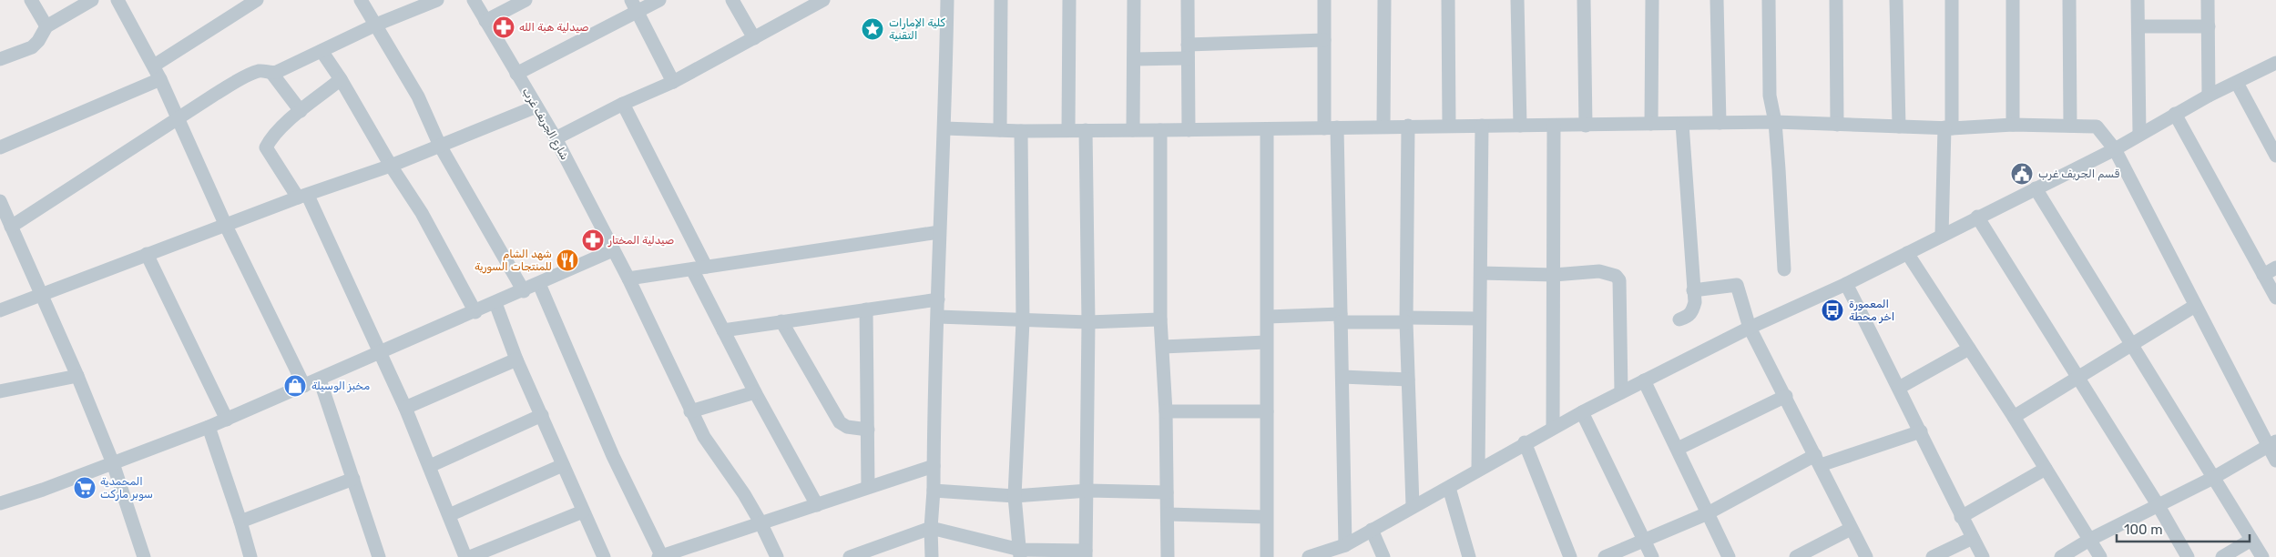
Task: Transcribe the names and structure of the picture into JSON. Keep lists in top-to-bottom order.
{
  "streets": {
    "street": ["شارع الجريف غرب"]
  },
  "places": {
    "pharmacy": ["صيدلية هبة الله", "صيدلية المختار"],
    "place": ["كلية الإمارات التقنية"],
    "public building": ["قسم الجريف غرب"],
    "restaurant": ["شهد الشام للمنتجات السورية"],
    "bus stop": ["المعمورة اخر محطة"],
    "shop": ["مخبز الوسيلة"],
    "supermarket": ["المحمدية سوبر ماركت"]
  },
  "scale_bar": "100 m"
}
